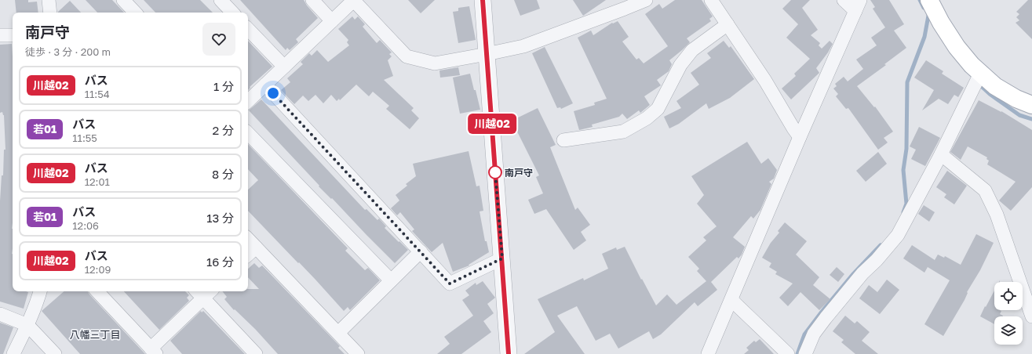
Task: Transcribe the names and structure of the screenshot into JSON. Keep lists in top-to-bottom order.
{
  "districts": ["八幡三丁目"],
  "places": ["南戸守"],
  "lines": ["bus line 川越02"],
  "page": {
    "on_map": "川越02",
    "heading": ["南戸守", "徒歩 · 3 分 · 200 m"],
    "list": [
      {
        "mark": "川越02",
        "name": "バス",
        "note": "11:54",
        "value": "1 分"
      },
      {
        "mark": "若01",
        "name": "バス",
        "note": "11:55",
        "value": "2 分"
      },
      {
        "mark": "川越02",
        "name": "バス",
        "note": "12:01",
        "value": "8 分"
      },
      {
        "mark": "若01",
        "name": "バス",
        "note": "12:06",
        "value": "13 分"
      },
      {
        "mark": "川越02",
        "name": "バス",
        "note": "12:09",
        "value": "16 分"
      }
    ]
  }
}
